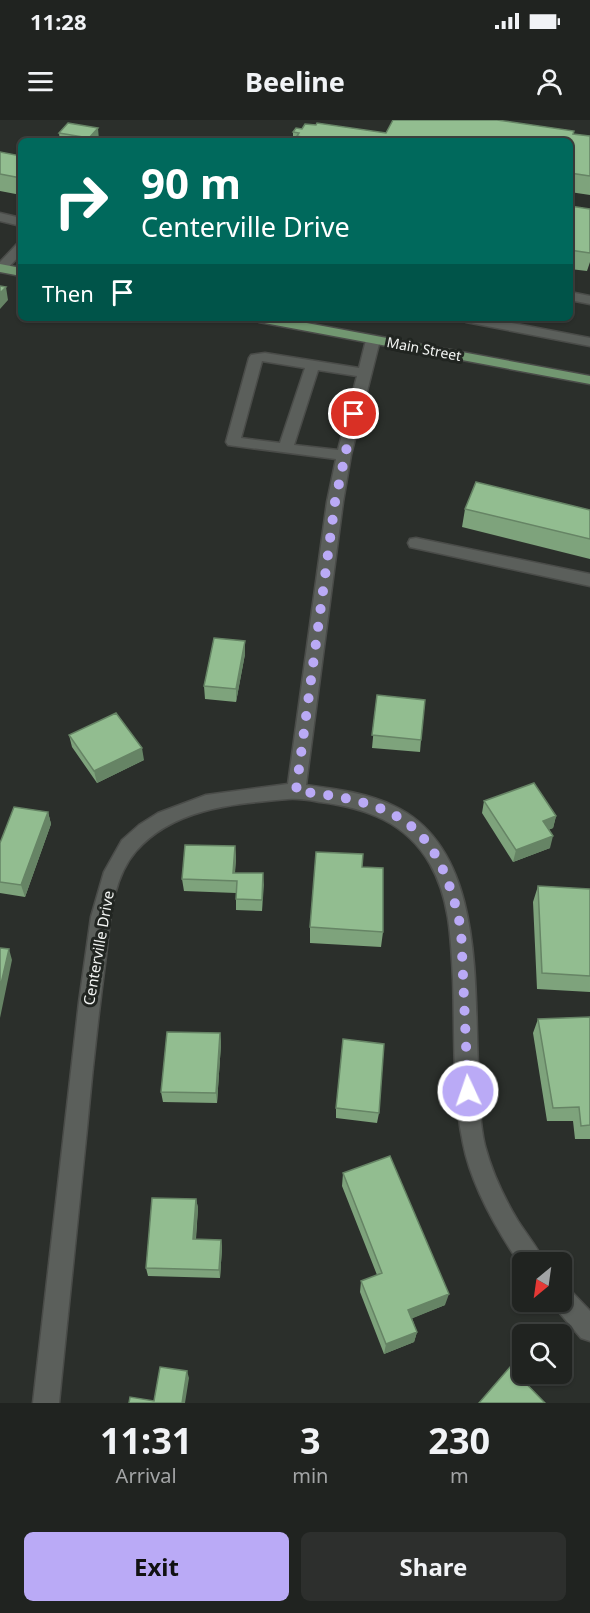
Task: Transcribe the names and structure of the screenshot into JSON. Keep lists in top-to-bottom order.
{
  "streets": {
    "main road": ["Main Street"],
    "street": ["Centerville Drive"]
  },
  "north": "bottom left",
  "page": {
    "status": "11:28",
    "header": "Beeline",
    "turn": ["90 m", "Centerville Drive"],
    "then": "Then",
    "eta": [
      "11:31",
      "Arrival",
      "3",
      "min",
      "230",
      "m"
    ],
    "buttons": ["Exit", "Share"]
  }
}
